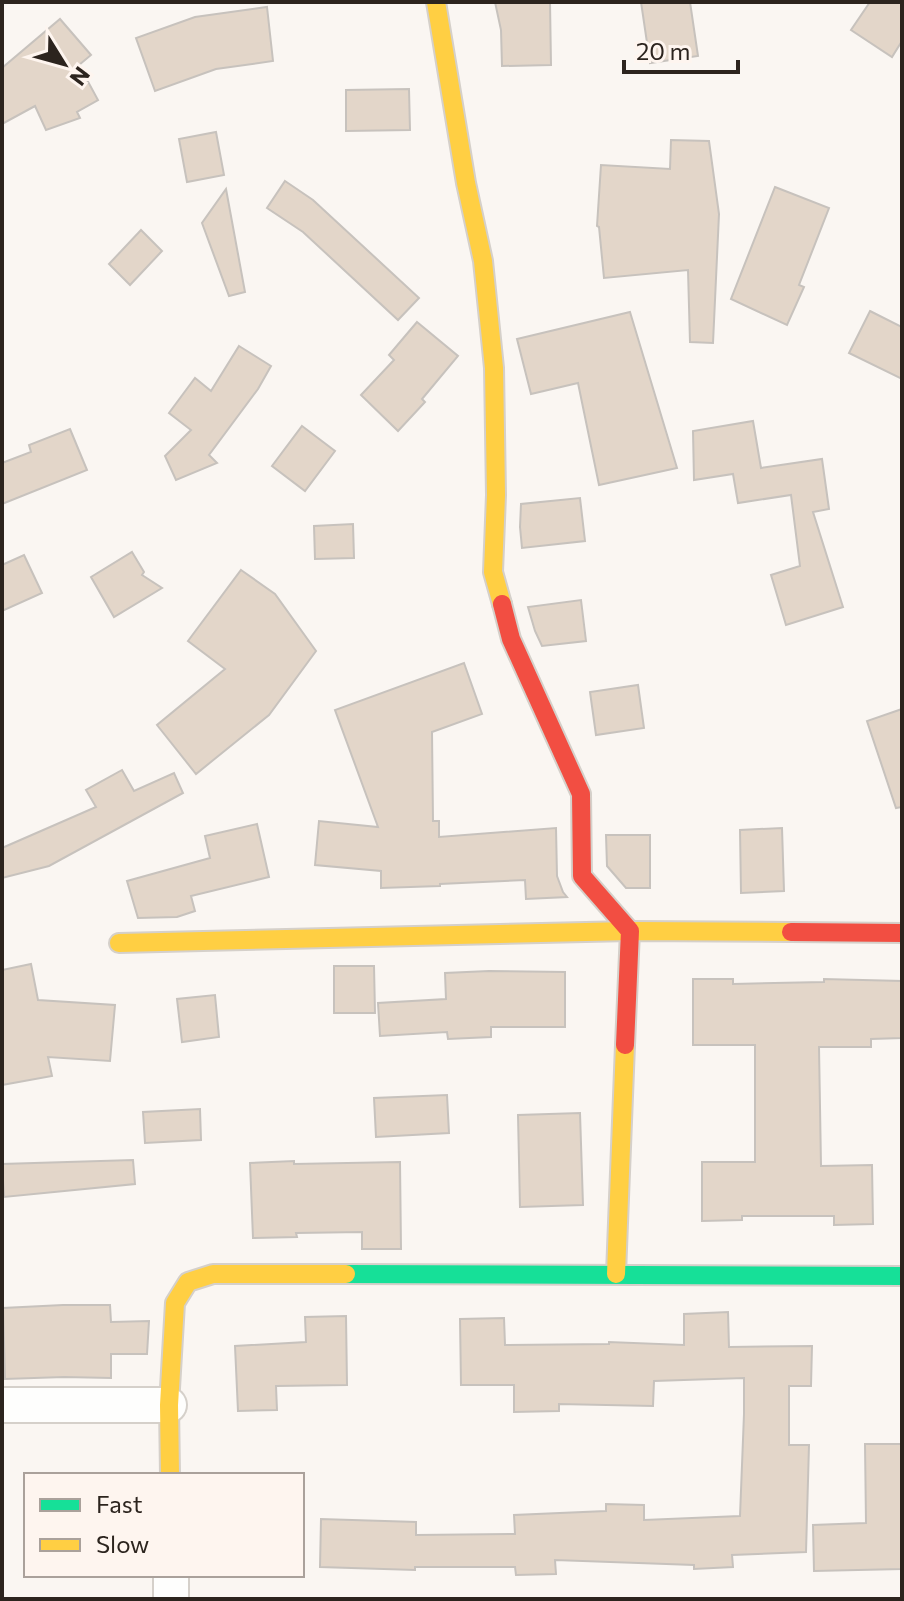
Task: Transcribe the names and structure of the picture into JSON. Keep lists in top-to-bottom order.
{
  "legend": ["Fast", "Slow"],
  "scale_bar": "20 m",
  "north": "bottom right"
}
